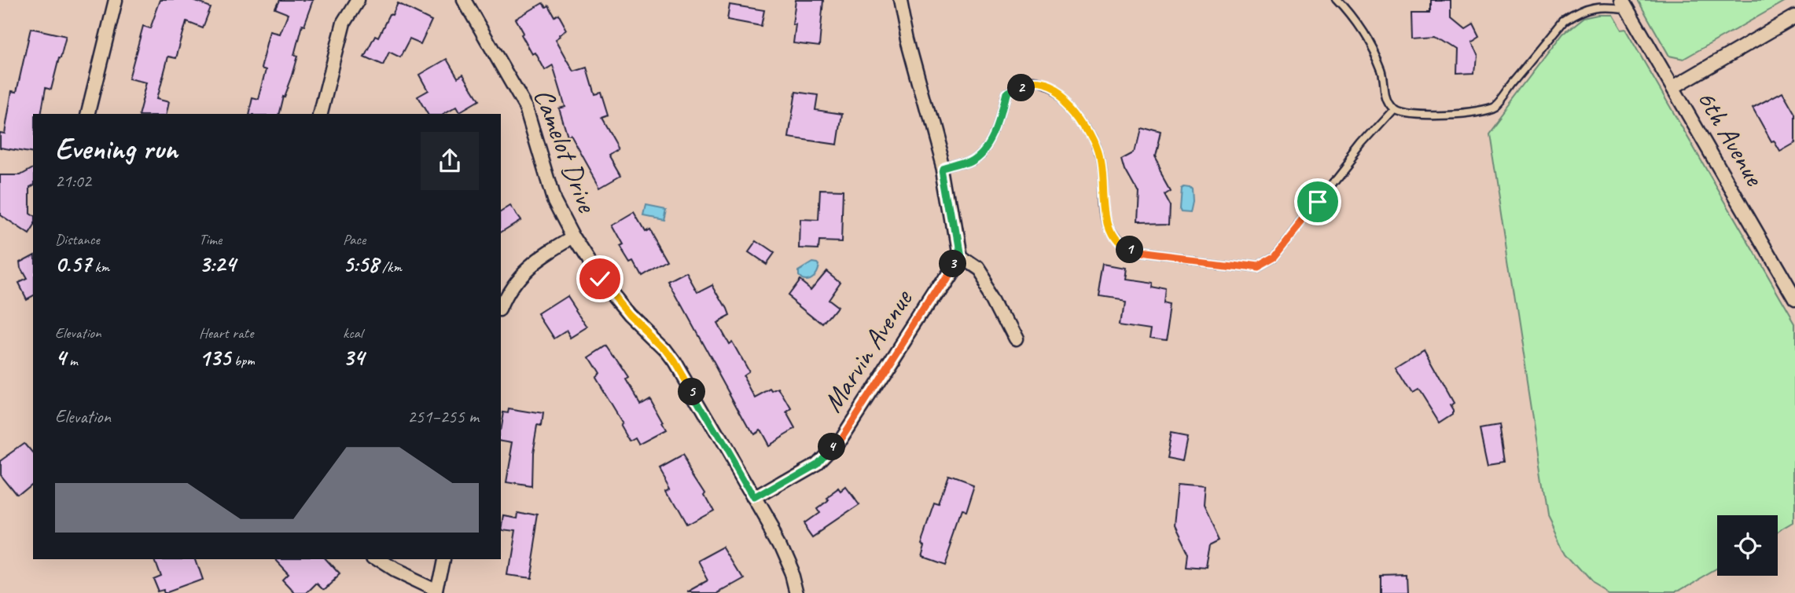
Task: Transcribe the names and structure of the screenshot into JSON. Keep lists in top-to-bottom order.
{
  "streets": {
    "street": ["6th Avenue", "Camelot Drive", "Marvin Avenue"]
  },
  "crossings": [
    ["Camelot Drive", "Marvin Avenue"]
  ],
  "page": {
    "pins": [
      "2",
      "1",
      "3",
      "5",
      "4"
    ],
    "heading": ["Evening run", "21:02"],
    "stats": [
      ["Distance", "0.57 km"],
      ["Time", "3:24"],
      ["Pace", "5:58 /km"],
      ["Elevation", "4 m"],
      ["Heart rate", "135 bpm"],
      ["kcal", "34"]
    ],
    "chart": ["Elevation", "251–255 m"]
  }
}
